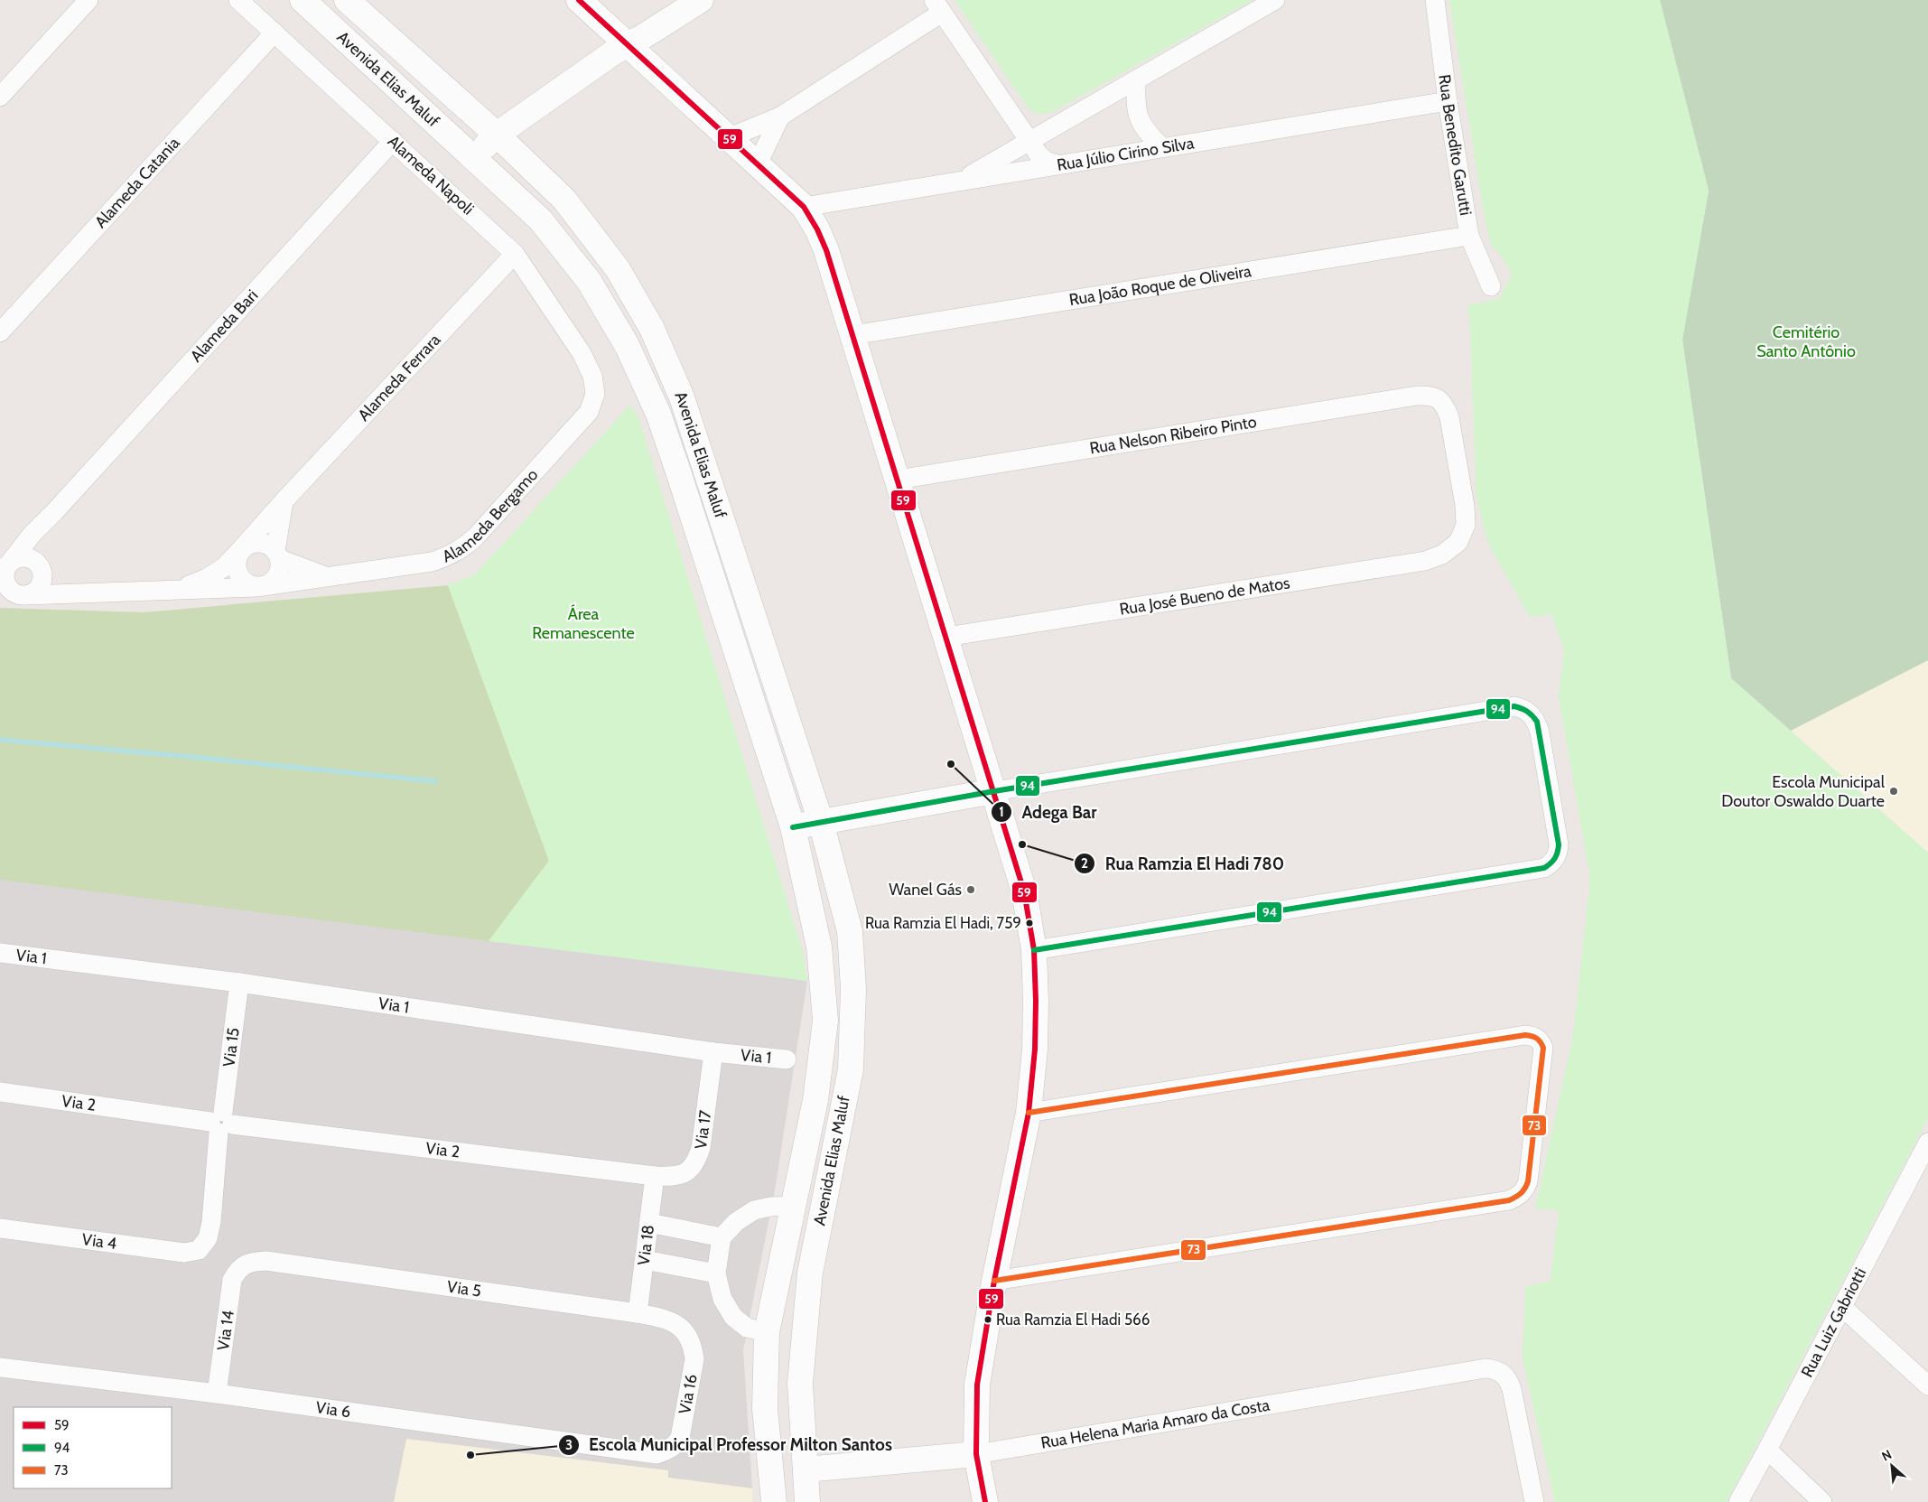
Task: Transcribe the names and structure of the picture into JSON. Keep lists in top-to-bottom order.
{
  "streets": {
    "street": [
      "Avenida Elias Maluf",
      "Rua Benedito Garutti",
      "Rua Júlio Cirino Silva",
      "Alameda Napoli",
      "Alameda Catania",
      "Rua João Roque de Oliveira",
      "Alameda Bari",
      "Alameda Ferrara",
      "Rua Nelson Ribeiro Pinto",
      "Alameda Bergamo",
      "Rua José Bueno de Matos",
      "Via 1",
      "Via 15",
      "Via 2",
      "Via 17",
      "Via 4",
      "Via 18",
      "Via 5",
      "Rua Luiz Gabriotti",
      "Via 14",
      "Via 16",
      "Via 6",
      "Rua Helena Maria Amaro da Costa"
    ]
  },
  "crossings": [
    ["Avenida Elias Maluf", "Rua Helena Maria Amaro da Costa"],
    ["Rua Benedito Garutti", "Rua Júlio Cirino Silva"],
    ["Rua Benedito Garutti", "Rua João Roque de Oliveira"],
    ["Alameda Napoli", "Alameda Catania"],
    ["Alameda Napoli", "Alameda Bari"],
    ["Alameda Napoli", "Alameda Ferrara"],
    ["Alameda Napoli", "Alameda Bergamo"],
    ["Alameda Bari", "Alameda Bergamo"],
    ["Alameda Ferrara", "Alameda Bergamo"],
    ["Rua Nelson Ribeiro Pinto", "Rua José Bueno de Matos"],
    ["Via 1", "Via 15"],
    ["Via 1", "Via 17"],
    ["Via 15", "Via 2"],
    ["Via 15", "Via 4"],
    ["Via 2", "Via 17"],
    ["Via 2", "Via 18"],
    ["Via 17", "Via 18"],
    ["Via 18", "Via 5"],
    ["Via 5", "Via 14"],
    ["Via 5", "Via 16"],
    ["Via 14", "Via 6"],
    ["Via 16", "Via 6"]
  ],
  "parks": ["Cemitério Santo Antônio", "Área Remanescente"],
  "places": [
    "Adega Bar",
    "Escola Municipal Doutor Oswaldo Duarte",
    "Rua Ramzia El Hadi 780",
    "Wanel Gás",
    "Rua Ramzia El Hadi, 759",
    "Rua Ramzia El Hadi 566",
    "Escola Municipal Professor Milton Santos"
  ],
  "lines": ["transit line 59", "transit line 94", "transit line 73"],
  "legend": ["59", "94", "73"],
  "north": "top left"
}
